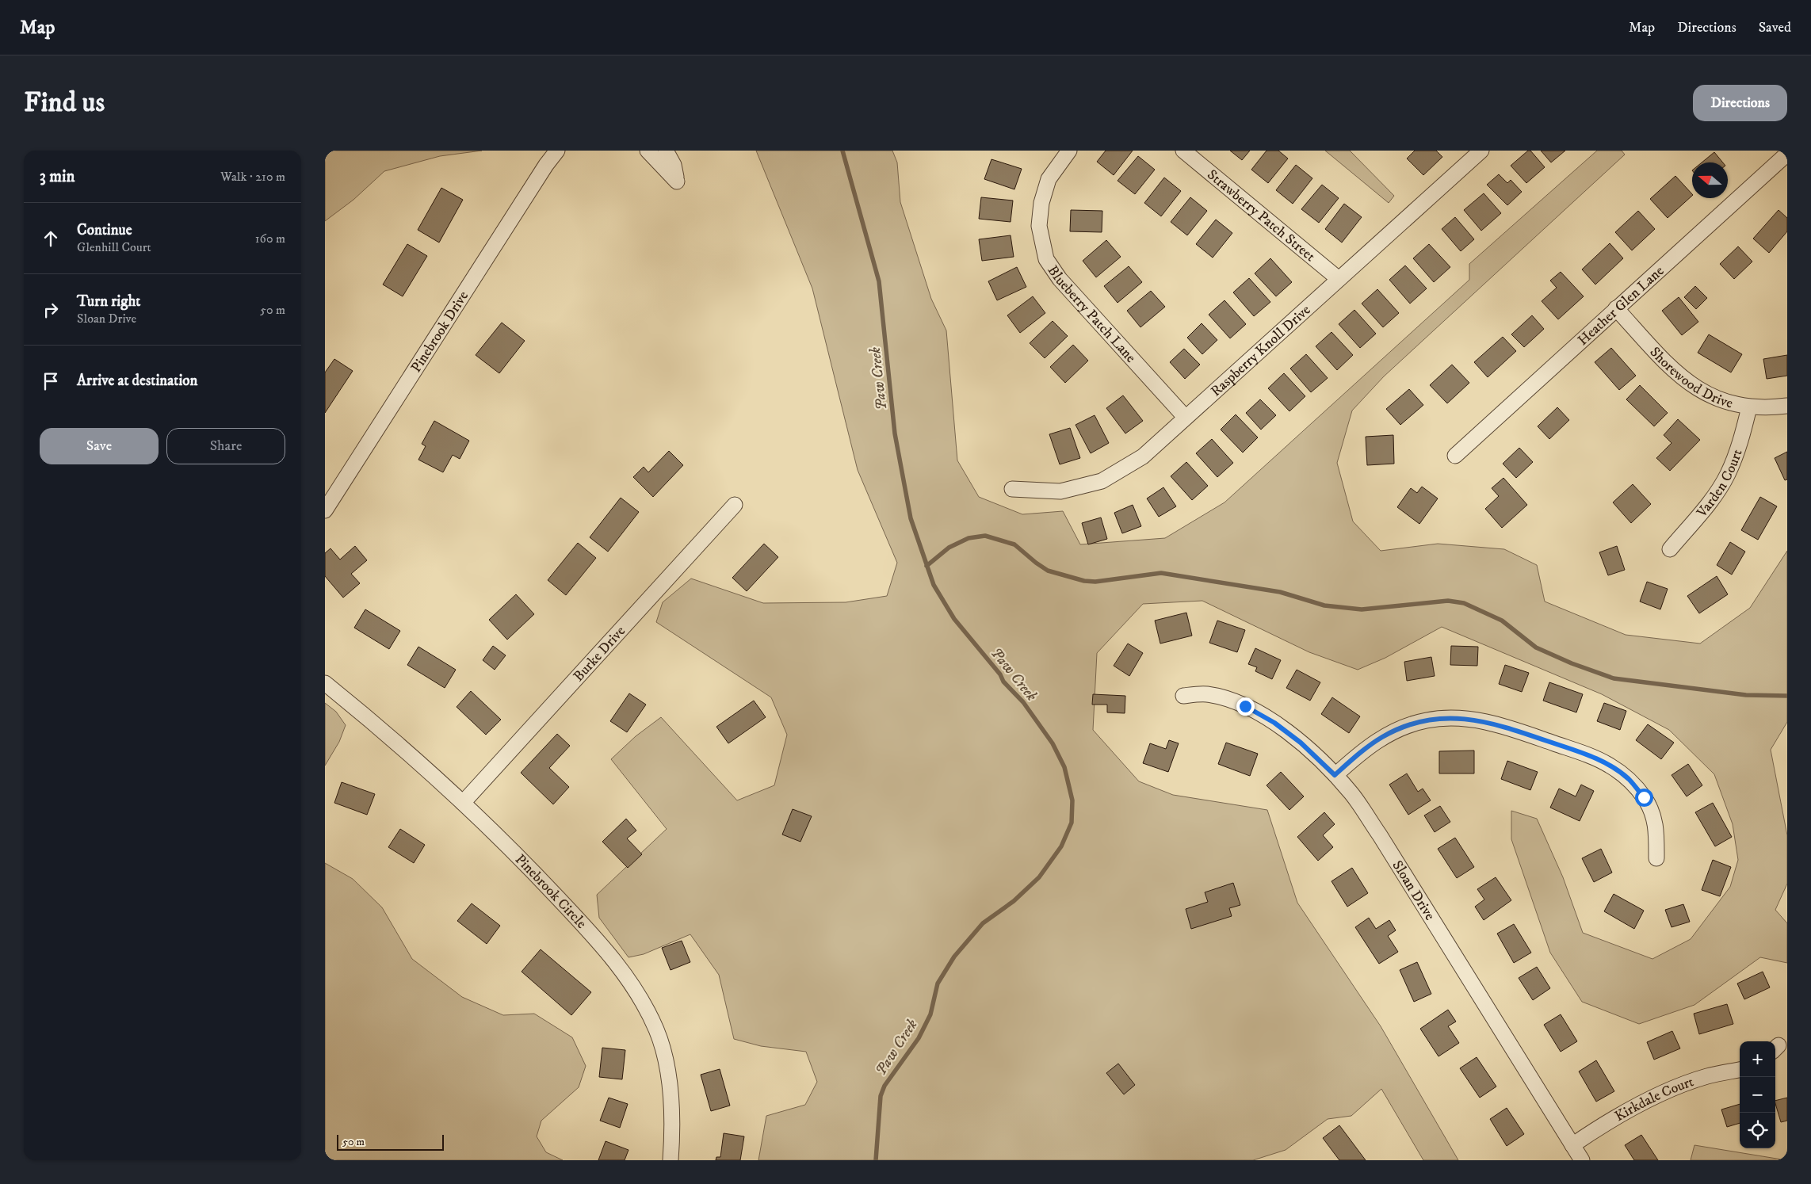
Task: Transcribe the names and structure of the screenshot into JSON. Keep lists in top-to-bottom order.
{
  "streets": {
    "street": [
      "Strawberry Patch Street",
      "Heather Glen Lane",
      "Blueberry Patch Lane",
      "Pinebrook Drive",
      "Raspberry Knoll Drive",
      "Shorewood Drive",
      "Varden Court",
      "Burke Drive",
      "Sloan Drive",
      "Pinebrook Circle",
      "Kirkdale Court"
    ]
  },
  "crossings": [
    ["Strawberry Patch Street", "Raspberry Knoll Drive"],
    ["Heather Glen Lane", "Shorewood Drive"],
    ["Blueberry Patch Lane", "Raspberry Knoll Drive"],
    ["Shorewood Drive", "Varden Court"],
    ["Burke Drive", "Pinebrook Circle"],
    ["Sloan Drive", "Kirkdale Court"]
  ],
  "water": ["Paw Creek"],
  "scale_bar": "50 m",
  "north": "left",
  "page": {
    "header": "Map",
    "nav": ["Map", "Directions", "Saved"],
    "buttons": [
      "Directions",
      ["Save", "Share"]
    ],
    "title": "Find us",
    "heading": ["3 min", "Walk · 210 m"],
    "list": [
      ["Continue", "Glenhill Court", "160 m"],
      ["Turn right", "Sloan Drive", "50 m"],
      "Arrive at destination"
    ],
    "map_buttons": ["+", "−"],
    "scale": "50 m"
  }
}
